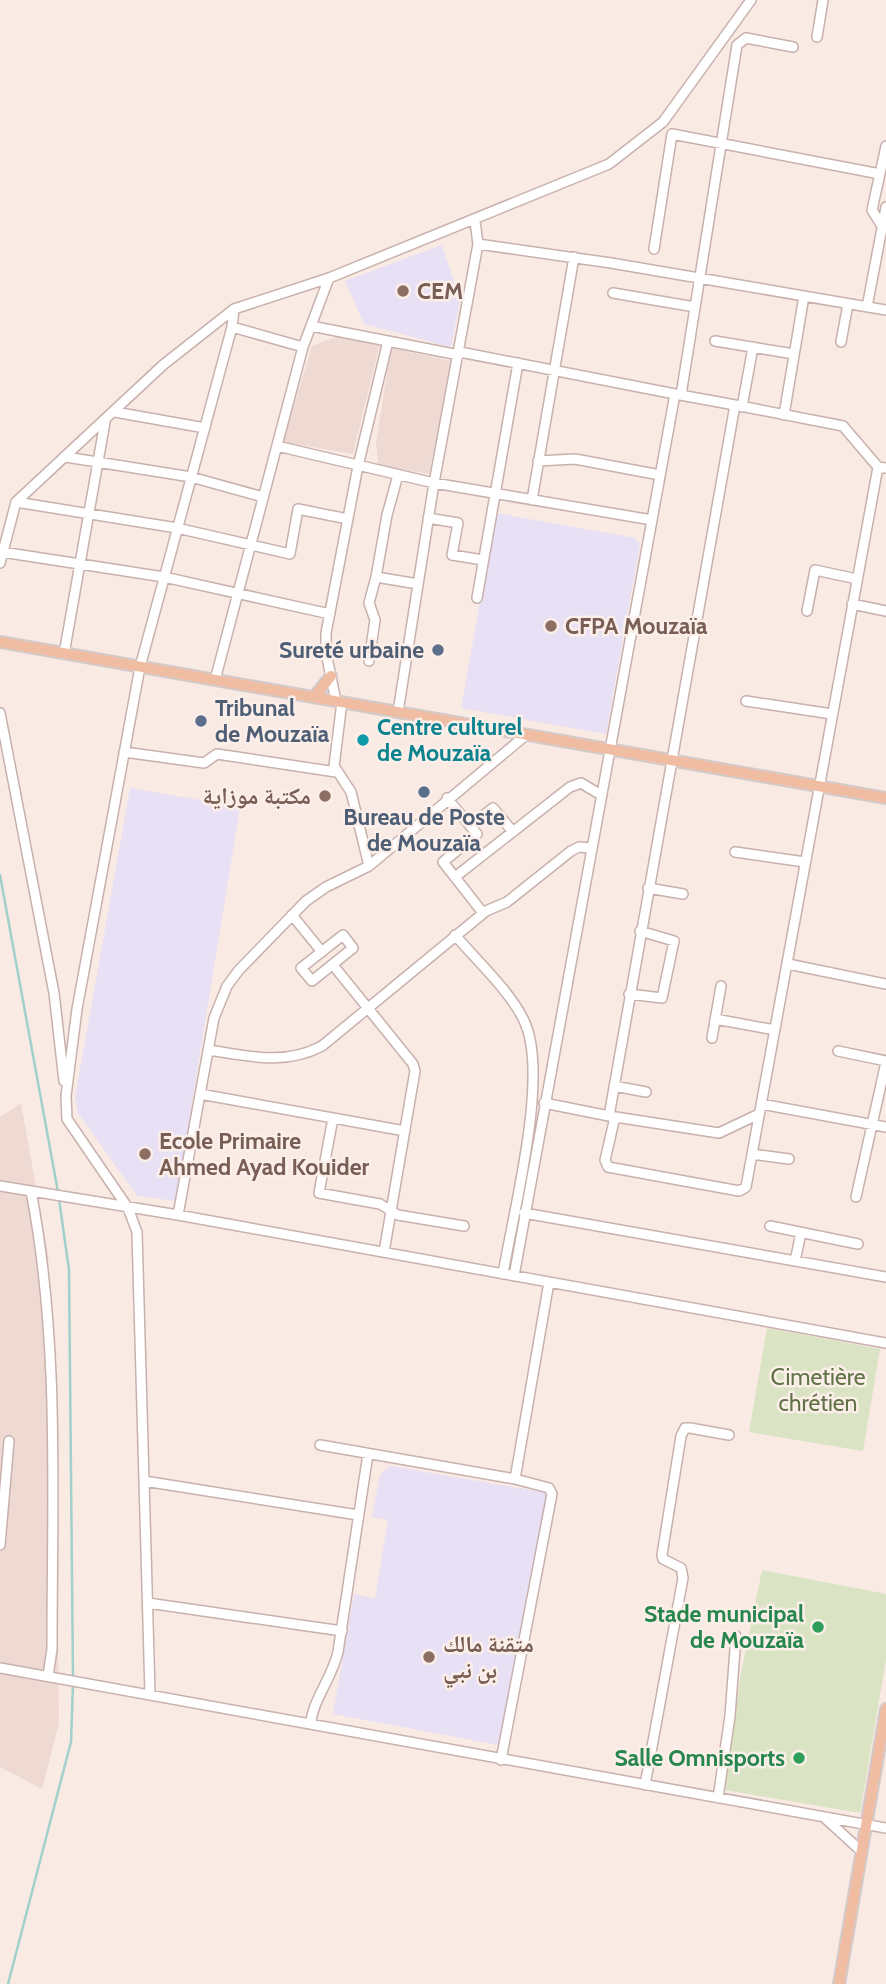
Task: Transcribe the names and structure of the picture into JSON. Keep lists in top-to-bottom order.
{
  "parks": ["Cimetière chrétien"],
  "places": [
    "CEM",
    "CFPA Mouzaïa",
    "Sureté urbaine",
    "Tribunal de Mouzaïa",
    "Centre culturel de Mouzaïa",
    "Bureau de Poste de Mouzaïa",
    "مكتبة موزاية",
    "Ecole Primaire Ahmed Ayad Kouider",
    "Stade municipal de Mouzaïa",
    "متقنة مالك بن نبي",
    "Salle Omnisports"
  ]
}
